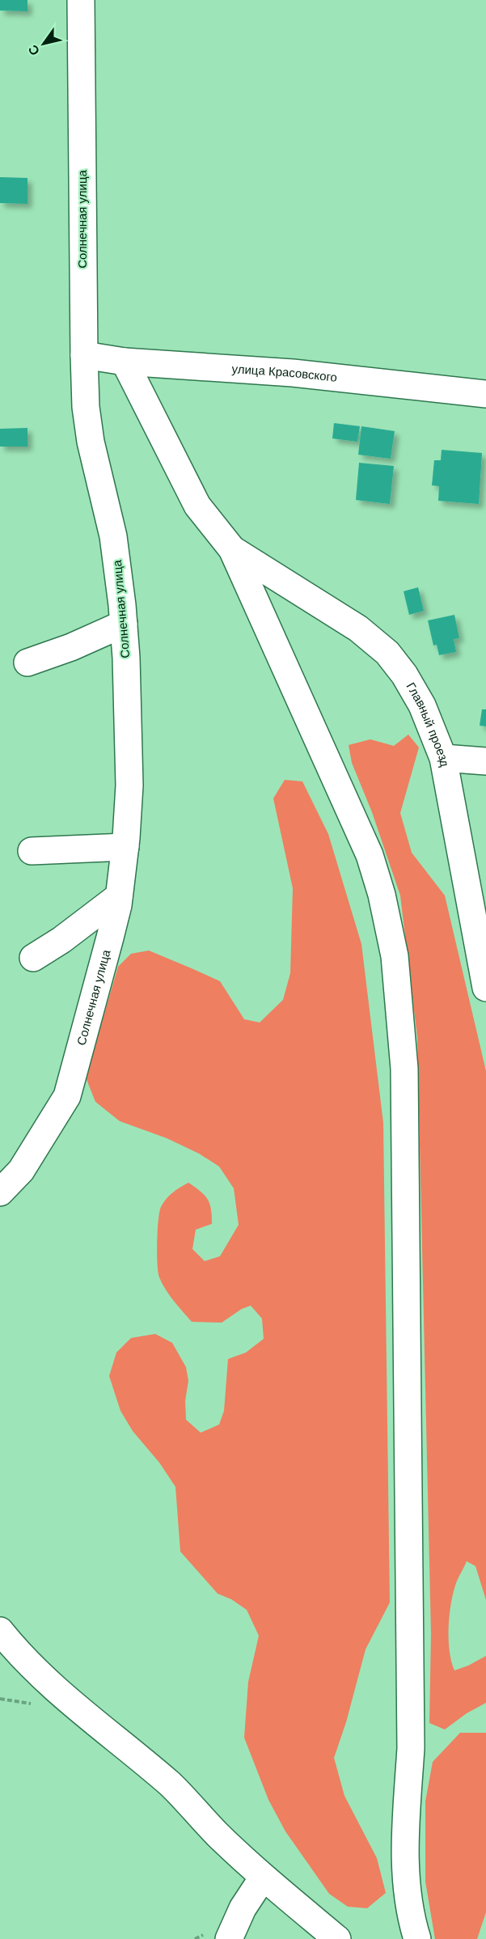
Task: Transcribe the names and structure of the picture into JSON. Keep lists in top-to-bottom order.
{
  "streets": {
    "street": ["Солнечная улица", "улица Красовского", "Главный проезд"]
  },
  "crossings": [
    ["Солнечная улица", "улица Красовского"]
  ],
  "north": "bottom left"
}
